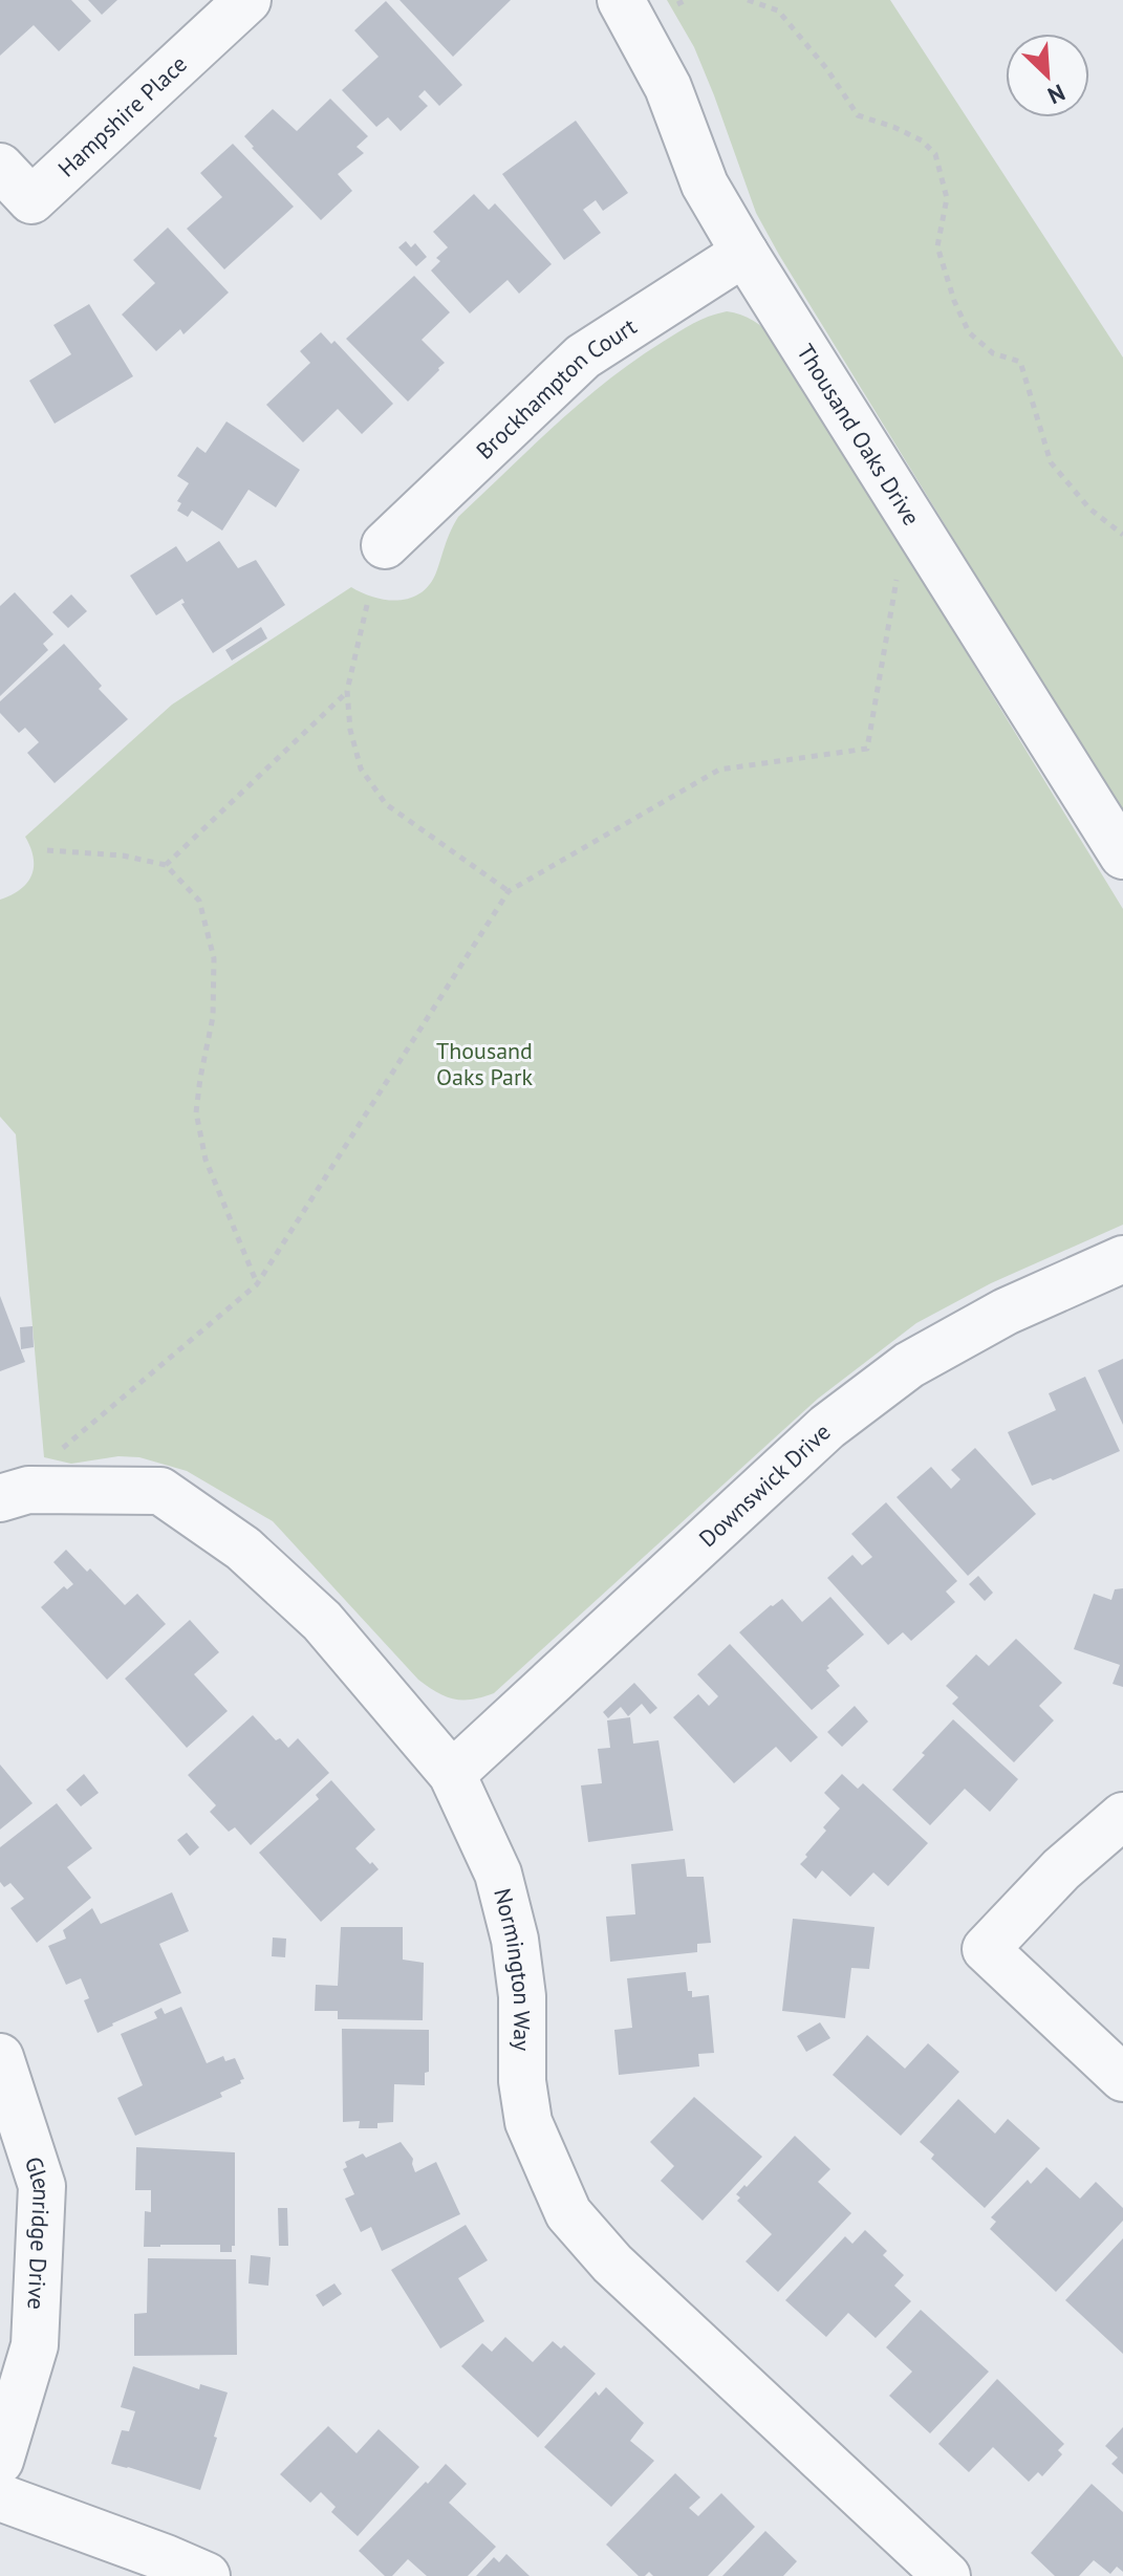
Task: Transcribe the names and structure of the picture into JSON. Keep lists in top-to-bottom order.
{
  "streets": {
    "street": [
      "Hampshire Place",
      "Brockhampton Court",
      "Thousand Oaks Drive",
      "Downswick Drive",
      "Normington Way",
      "Glenridge Drive"
    ]
  },
  "crossings": [
    ["Brockhampton Court", "Thousand Oaks Drive"],
    ["Downswick Drive", "Normington Way"]
  ],
  "parks": ["Thousand Oaks Park"],
  "north": "bottom right"
}
